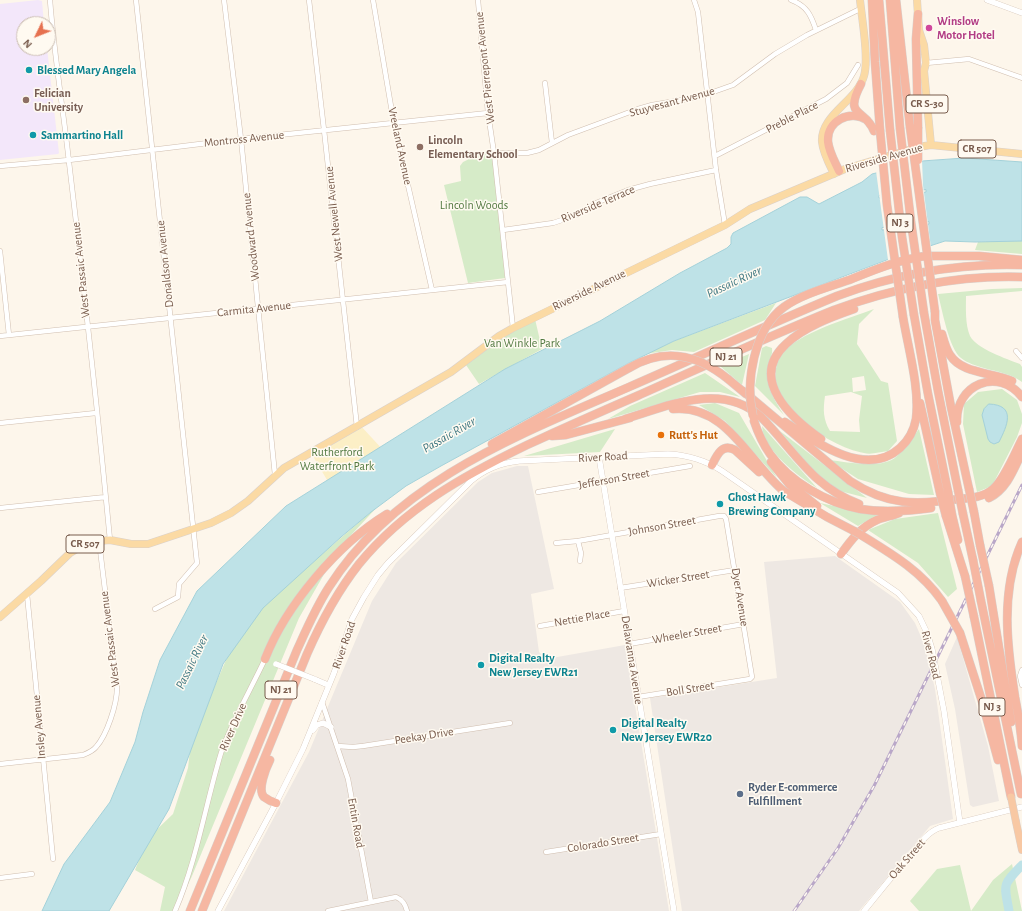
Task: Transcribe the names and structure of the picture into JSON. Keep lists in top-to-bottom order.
{
  "streets": {
    "highway": ["NJ 3", "NJ 21"],
    "main road": ["CR S-30", "CR 507", "Riverside Avenue"],
    "street": [
      "West Pierrepont Avenue",
      "Stuyvesant Avenue",
      "Preble Place",
      "Montross Avenue",
      "Vreeland Avenue",
      "Riverside Terrace",
      "West Newell Avenue",
      "Woodward Avenue",
      "Donaldson Avenue",
      "West Passaic Avenue",
      "Carmita Avenue",
      "River Road",
      "Jefferson Street",
      "Johnson Street",
      "Wicker Street",
      "Dyer Avenue",
      "Nettie Place",
      "Wheeler Street",
      "Delawanna Avenue",
      "Boll Street",
      "Insley Avenue",
      "River Drive",
      "Peekay Drive",
      "Entin Road",
      "Colorado Street",
      "Oak Street"
    ]
  },
  "crossings": [
    ["West Pierrepont Avenue", "Stuyvesant Avenue"],
    ["West Pierrepont Avenue", "Montross Avenue"],
    ["West Pierrepont Avenue", "Riverside Avenue"],
    ["West Pierrepont Avenue", "Riverside Terrace"],
    ["West Pierrepont Avenue", "Carmita Avenue"],
    ["CR S-30", "Riverside Avenue"],
    ["Montross Avenue", "Vreeland Avenue"],
    ["Montross Avenue", "West Newell Avenue"],
    ["Montross Avenue", "Woodward Avenue"],
    ["Montross Avenue", "Donaldson Avenue"],
    ["Montross Avenue", "West Passaic Avenue"],
    ["Vreeland Avenue", "Carmita Avenue"],
    ["CR 507", "Riverside Avenue"],
    ["CR 507", "Donaldson Avenue"],
    ["CR 507", "West Passaic Avenue"],
    ["CR 507", "Insley Avenue"],
    ["Riverside Avenue", "West Newell Avenue"],
    ["Riverside Avenue", "Woodward Avenue"],
    ["Riverside Avenue", "Donaldson Avenue"],
    ["West Newell Avenue", "Carmita Avenue"],
    ["Woodward Avenue", "Carmita Avenue"],
    ["Donaldson Avenue", "Carmita Avenue"],
    ["West Passaic Avenue", "Carmita Avenue"],
    ["West Passaic Avenue", "Insley Avenue"],
    ["River Road", "Delawanna Avenue"],
    ["River Road", "Entin Road"],
    ["River Road", "Oak Street"],
    ["Jefferson Street", "Delawanna Avenue"],
    ["Johnson Street", "Dyer Avenue"],
    ["Johnson Street", "Delawanna Avenue"],
    ["Wicker Street", "Dyer Avenue"],
    ["Wicker Street", "Delawanna Avenue"],
    ["Dyer Avenue", "Wheeler Street"],
    ["Dyer Avenue", "Boll Street"],
    ["Nettie Place", "Delawanna Avenue"],
    ["Wheeler Street", "Delawanna Avenue"],
    ["Delawanna Avenue", "Boll Street"],
    ["Delawanna Avenue", "Colorado Street"],
    ["Peekay Drive", "Entin Road"]
  ],
  "water": ["Passaic River"],
  "parks": ["Lincoln Woods", "Van Winkle Park", "Rutherford Waterfront Park"],
  "places": [
    "Winslow Motor Hotel",
    "Blessed Mary Angela",
    "Felician University",
    "Sammartino Hall",
    "Lincoln Elementary School",
    "Rutt's Hut",
    "Ghost Hawk Brewing Company",
    "Digital Realty New Jersey EWR21",
    "Digital Realty New Jersey EWR20",
    "Ryder E-commerce Fulfillment"
  ],
  "north": "bottom left"
}
